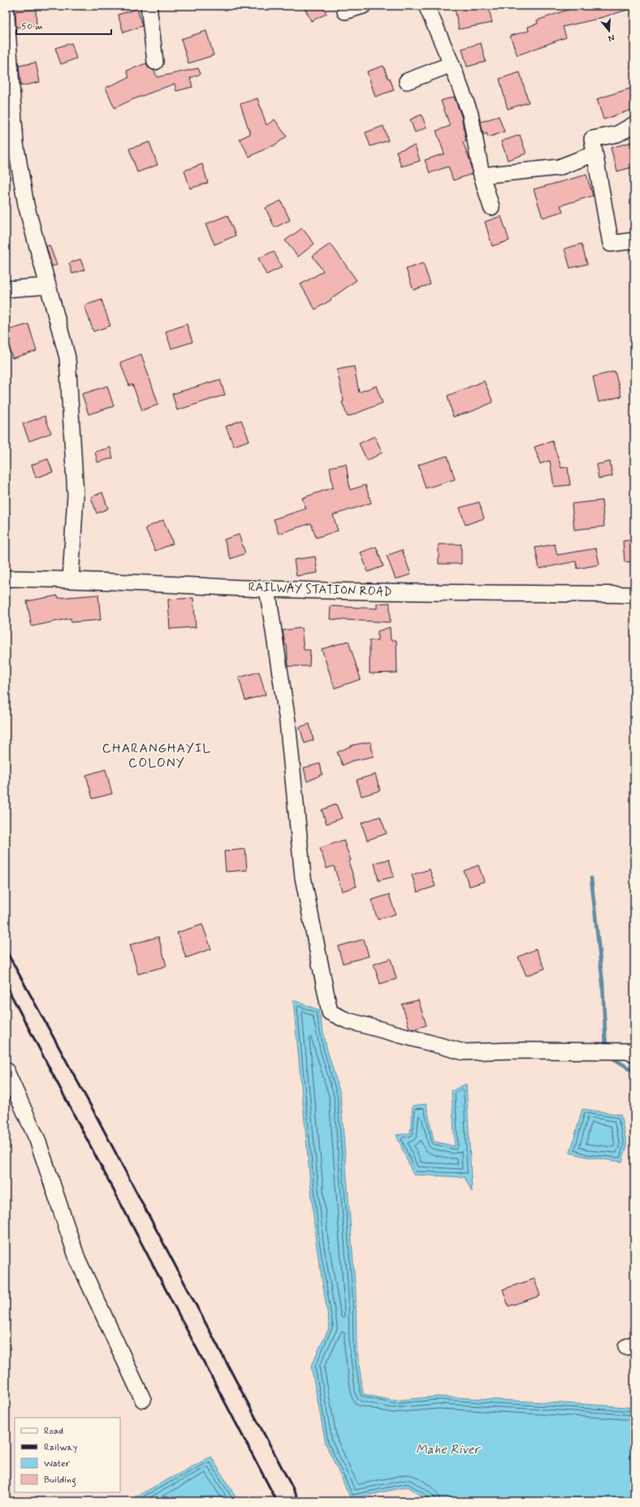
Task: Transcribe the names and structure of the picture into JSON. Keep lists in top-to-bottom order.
{
  "streets": {
    "street": ["RAILWAY STATION ROAD"]
  },
  "districts": ["CHARANGHAYIL COLONY"],
  "water": ["Mahe River"],
  "legend": [
    "Road",
    "Railway",
    "Water",
    "Building"
  ],
  "scale_bar": "50 m",
  "north": "bottom"
}
